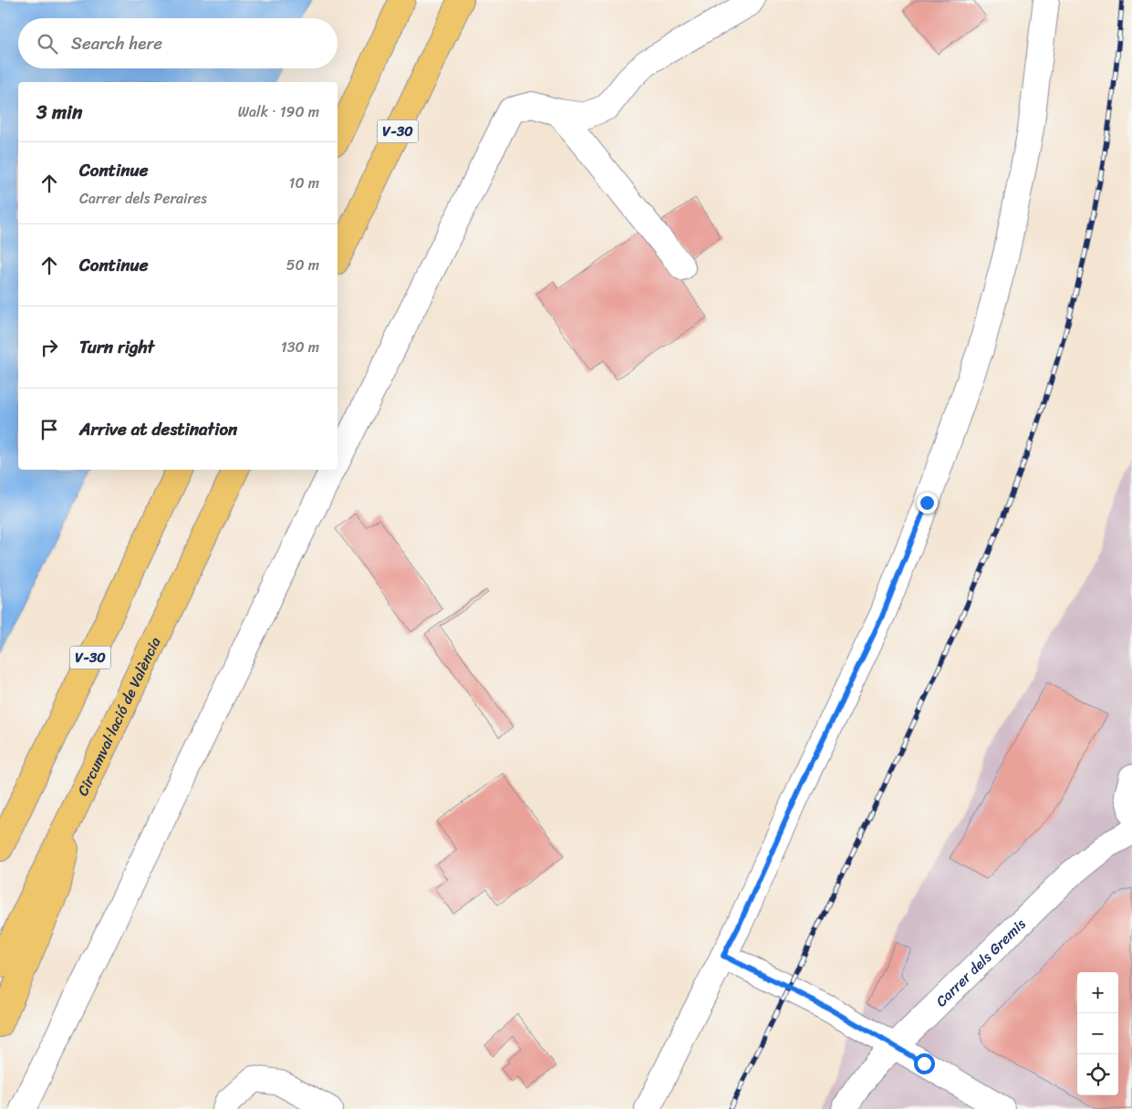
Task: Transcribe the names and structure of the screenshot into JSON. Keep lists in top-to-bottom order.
{
  "streets": {
    "highway": ["V-30", "Circumval·lació de València"],
    "street": ["Carrer dels Gremis"]
  },
  "page": {
    "search": "Search here",
    "heading": ["3 min", "Walk · 190 m"],
    "list": [
      ["Continue", "Carrer dels Peraires", "10 m"],
      ["Continue", "50 m"],
      ["Turn right", "130 m"],
      "Arrive at destination"
    ],
    "map_buttons": ["+", "−"]
  }
}
